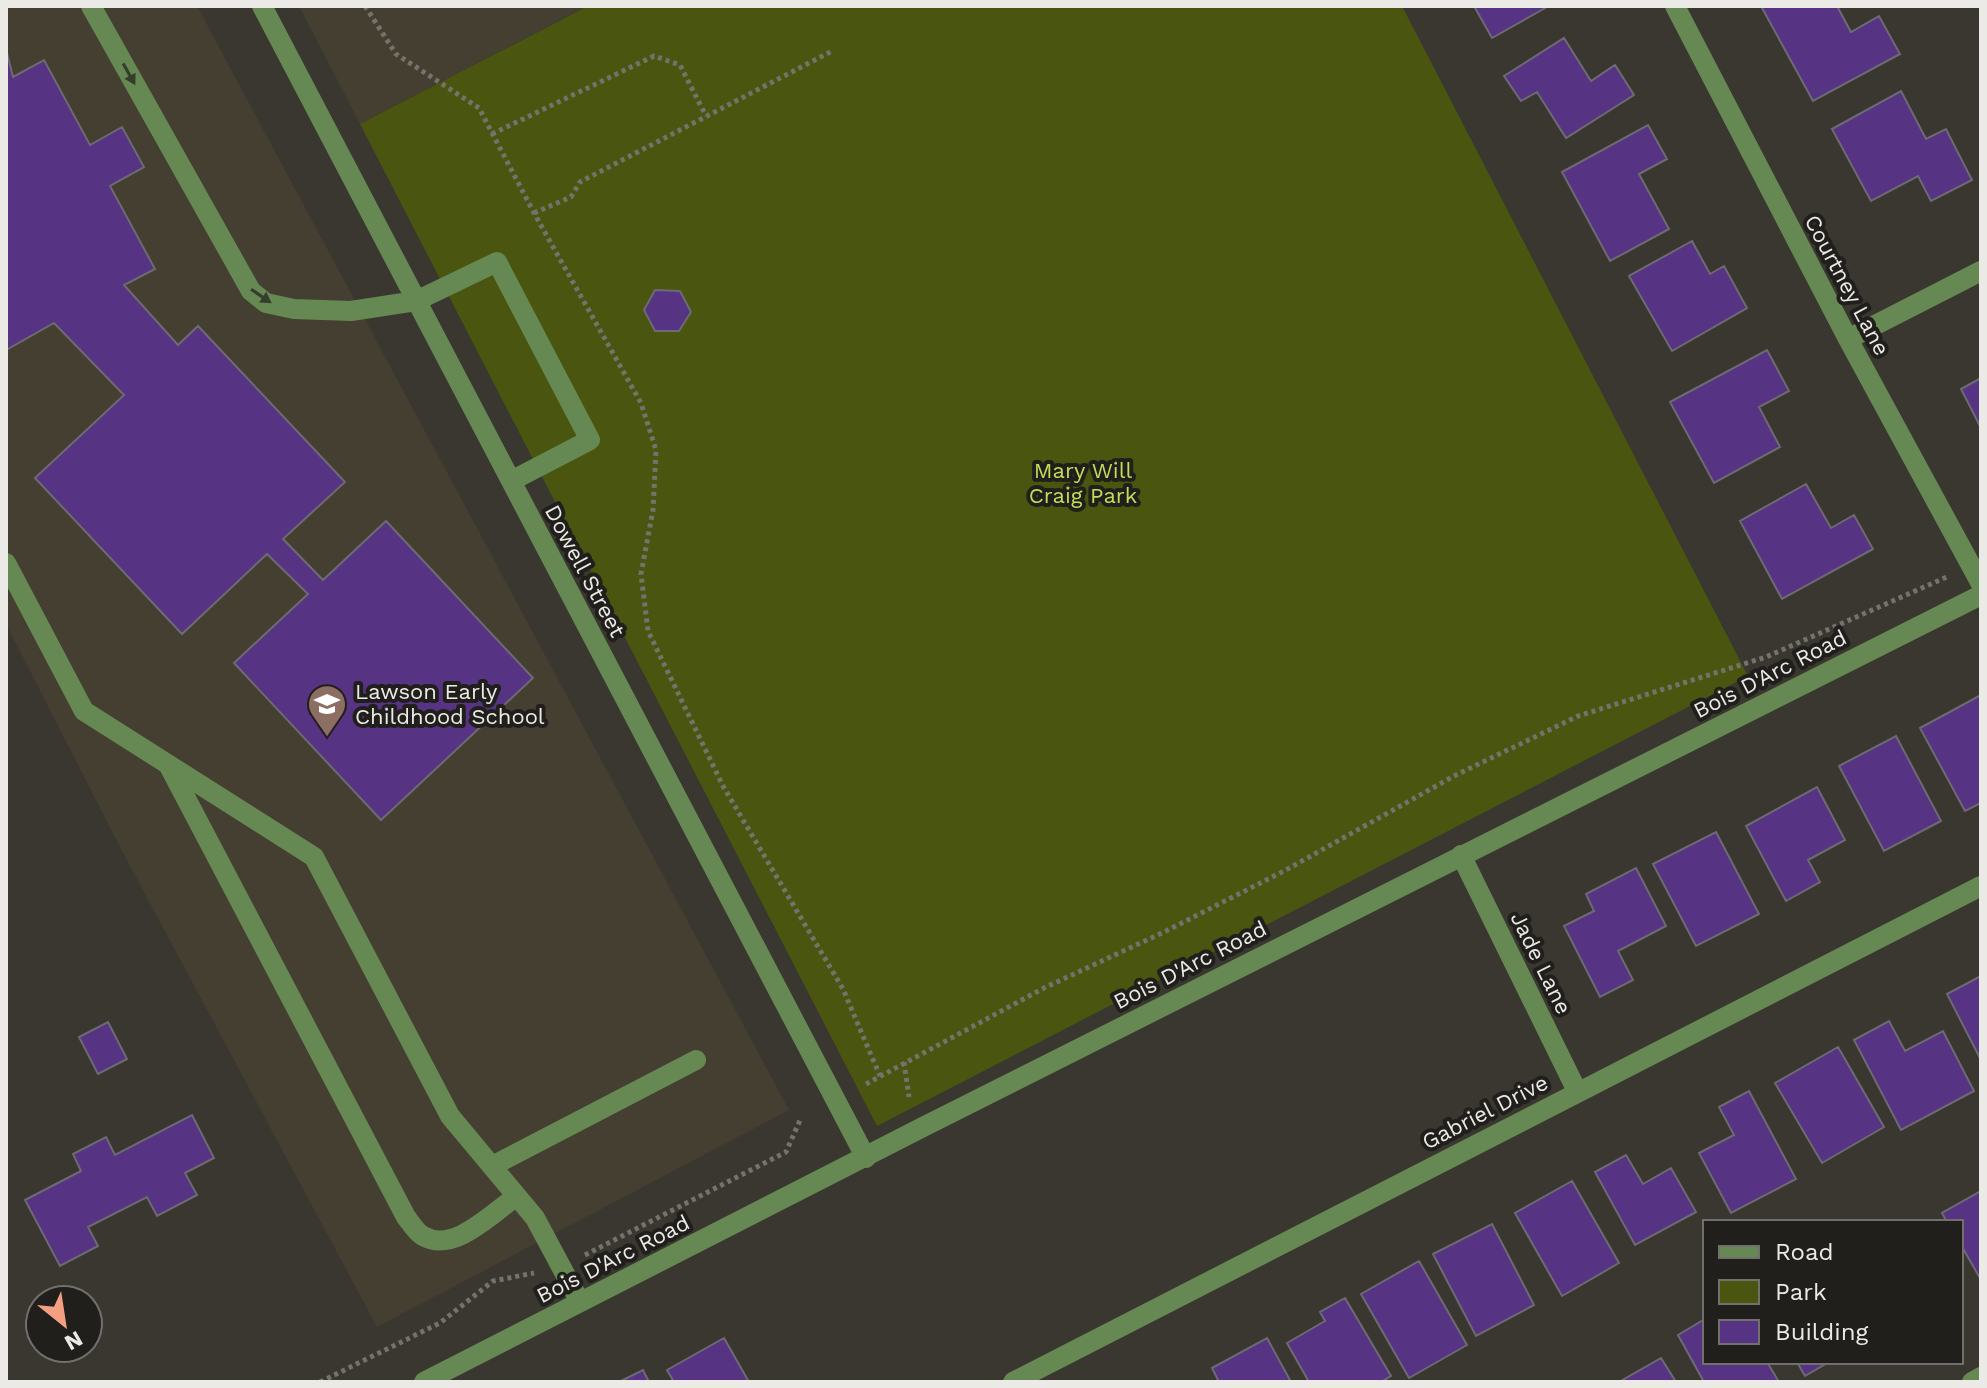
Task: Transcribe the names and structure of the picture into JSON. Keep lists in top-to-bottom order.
{
  "streets": {
    "street": [
      "Courtney Lane",
      "Dowell Street",
      "Bois D'Arc Road",
      "Jade Lane",
      "Gabriel Drive"
    ]
  },
  "crossings": [
    ["Dowell Street", "Bois D'Arc Road"],
    ["Bois D'Arc Road", "Jade Lane"],
    ["Jade Lane", "Gabriel Drive"]
  ],
  "parks": ["Mary Will Craig Park"],
  "places": {
    "school or university": ["Lawson Early Childhood School"]
  },
  "legend": ["Road", "Park", "Building"],
  "north": "bottom right"
}
